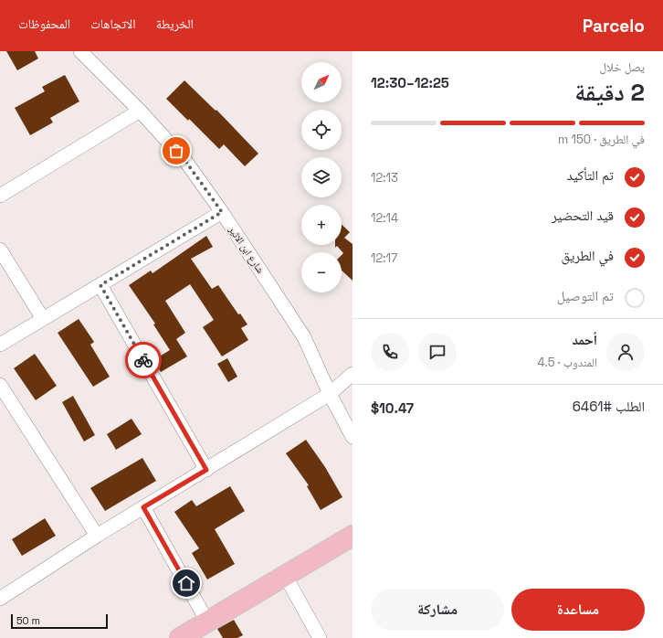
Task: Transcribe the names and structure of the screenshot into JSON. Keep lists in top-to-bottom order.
{
  "streets": {
    "street": ["شارع ابن الاثير"]
  },
  "scale_bar": "50 m",
  "north": "top right",
  "page": {
    "header": "Parcelo",
    "nav": ["الخريطة", "الاتجاهات", "المحفوظات"],
    "heading": ["2 دقيقة", "يصل خلال", "12:25–12:30"],
    "panel": [
      "أحمد",
      "المندوب · 4.5",
      "الطلب #6461",
      "$10.47"
    ],
    "map_buttons": ["+", "−"],
    "bar": "في الطريق · 150 m",
    "list": [
      ["تم التأكيد", "12:13"],
      ["قيد التحضير", "12:14"],
      ["في الطريق", "12:17"],
      "تم التوصيل"
    ],
    "buttons": ["مساعدة", "مشاركة"],
    "scale": "50 m"
  }
}
